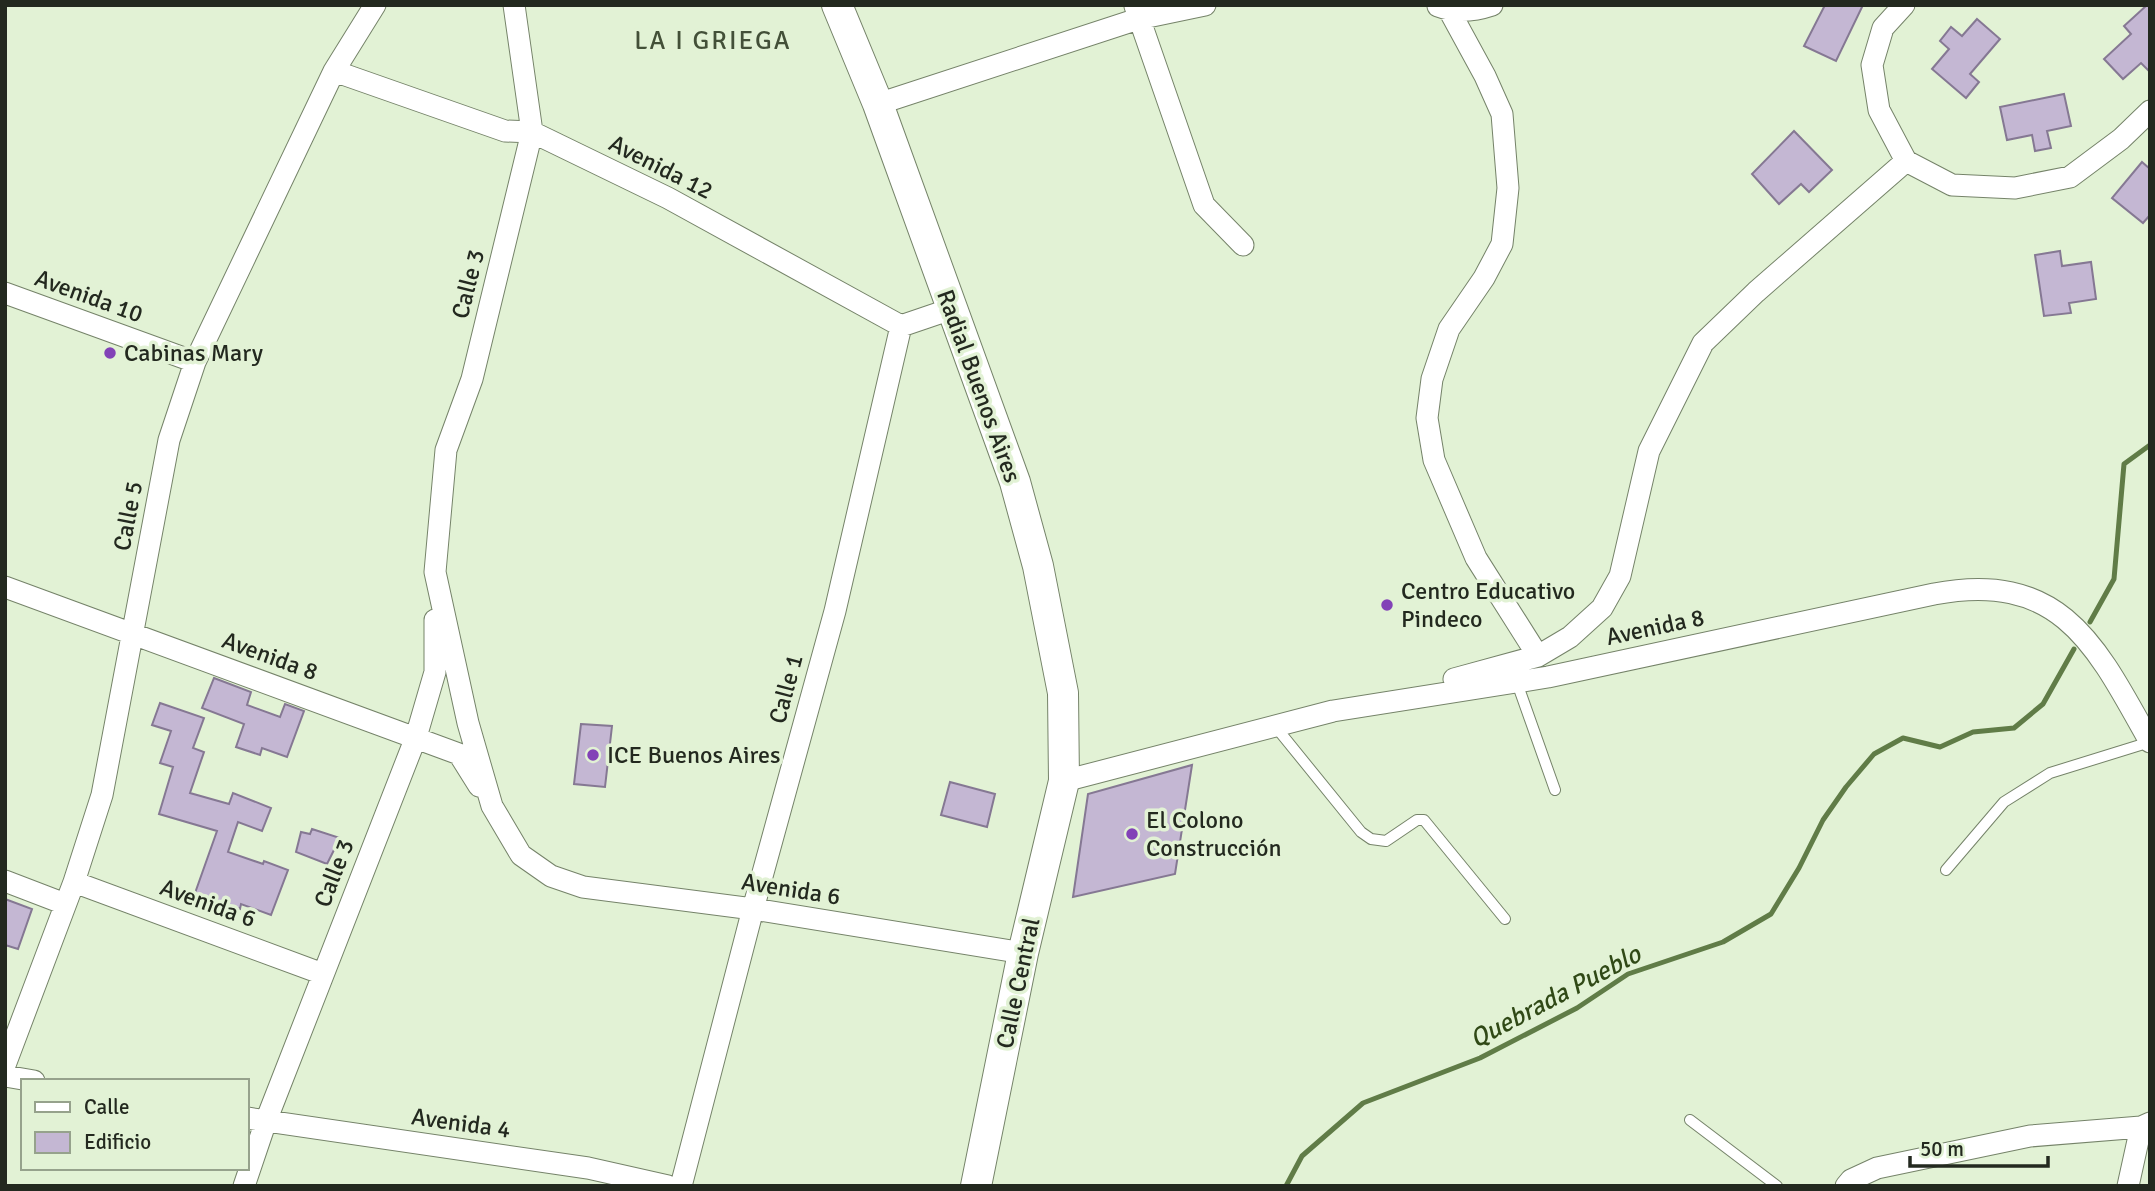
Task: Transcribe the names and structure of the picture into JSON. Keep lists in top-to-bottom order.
{
  "streets": {
    "main road": ["Radial Buenos Aires", "Calle Central"],
    "street": [
      "Avenida 12",
      "Calle 3",
      "Avenida 10",
      "Calle 5",
      "Avenida 8",
      "Calle 1",
      "Avenida 6",
      "Avenida 4"
    ]
  },
  "crossings": [
    ["Avenida 12", "Calle 3"],
    ["Avenida 12", "Calle 5"],
    ["Avenida 12", "Calle 1"],
    ["Calle 3", "Avenida 8"],
    ["Calle 3", "Avenida 6"],
    ["Calle 3", "Avenida 4"],
    ["Avenida 10", "Calle 5"],
    ["Radial Buenos Aires", "Avenida 8"],
    ["Radial Buenos Aires", "Calle Central"],
    ["Calle 5", "Avenida 8"],
    ["Calle 5", "Avenida 6"],
    ["Avenida 8", "Calle Central"],
    ["Calle 1", "Avenida 6"],
    ["Avenida 6", "Calle Central"]
  ],
  "districts": ["LA I GRIEGA"],
  "water": ["Quebrada Pueblo"],
  "places": [
    "Cabinas Mary",
    "Centro Educativo Pindeco",
    "ICE Buenos Aires",
    "El Colono Construcción"
  ],
  "legend": ["Calle", "Edificio"],
  "scale_bar": "50 m"
}
